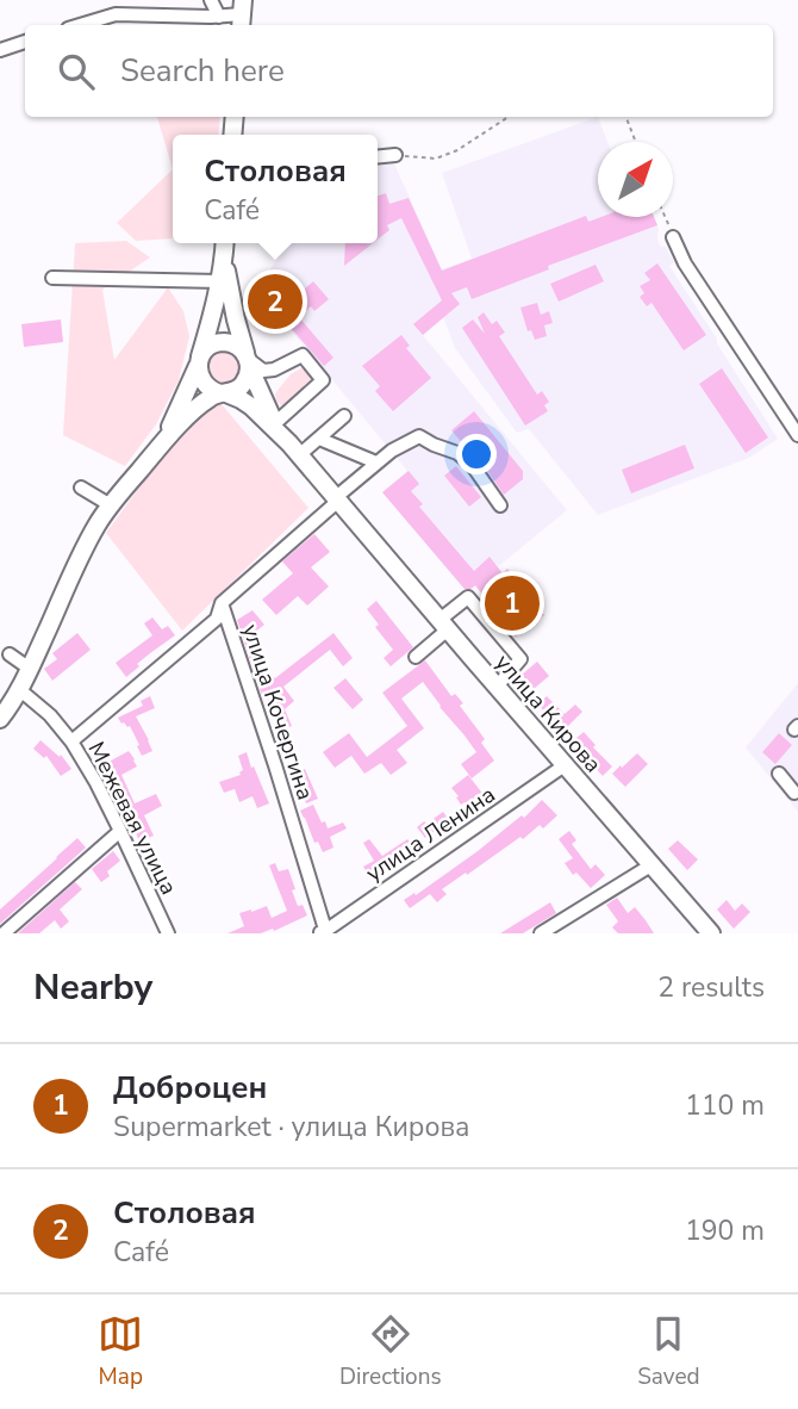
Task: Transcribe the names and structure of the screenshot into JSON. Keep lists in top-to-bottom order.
{
  "streets": {
    "main road": ["улица Кирова"],
    "street": ["улица Кочергина", "Межевая улица", "улица Ленина"]
  },
  "crossings": [
    ["улица Кочергина", "улица Кирова"],
    ["улица Кочергина", "улица Ленина"],
    ["улица Кирова", "улица Ленина"]
  ],
  "north": "top right",
  "page": {
    "search": "Search here",
    "popup": ["Столовая", "Café"],
    "pins": ["2", "1"],
    "heading": ["Nearby", "2 results"],
    "list": [
      {
        "mark": "1",
        "name": "Доброцен",
        "note": "Supermarket · улица Кирова",
        "value": "110 m"
      },
      {
        "mark": "2",
        "name": "Столовая",
        "note": "Café",
        "value": "190 m"
      }
    ],
    "nav": ["Map", "Directions", "Saved"]
  }
}
